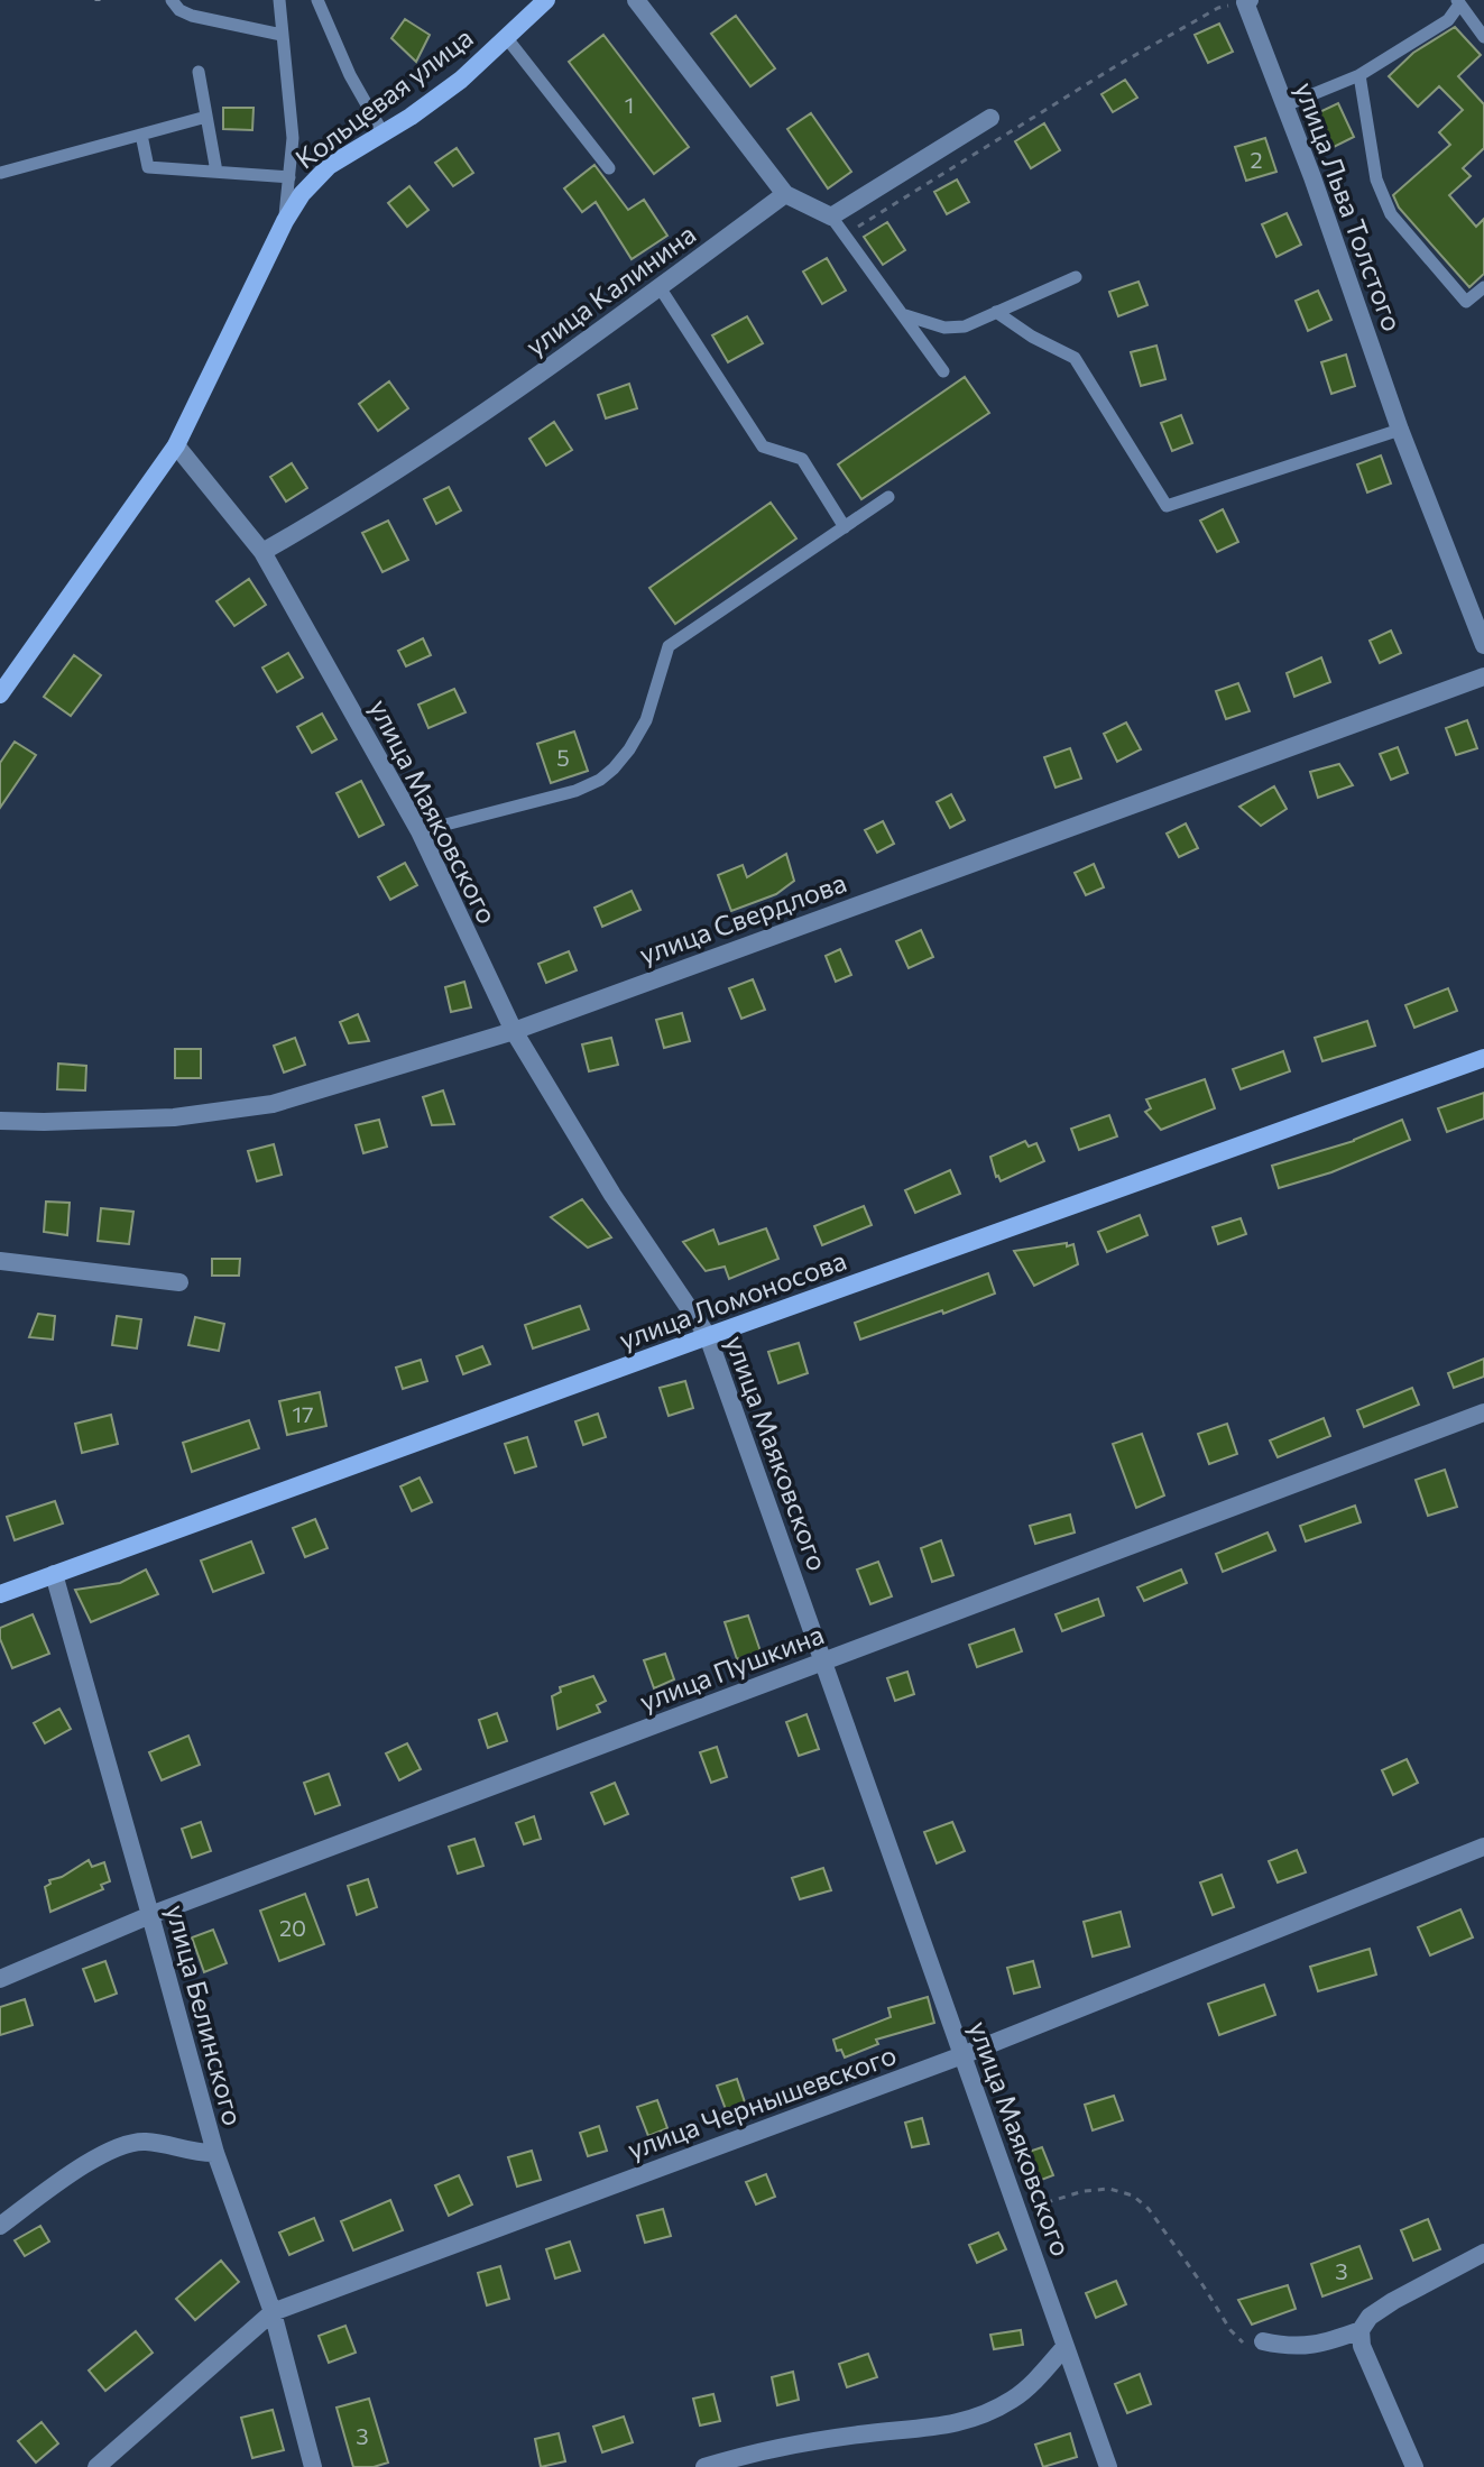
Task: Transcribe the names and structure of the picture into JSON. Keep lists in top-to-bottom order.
{
  "streets": {
    "street": [
      "Кольцевая улица",
      "улица Льва Толстого",
      "улица Калинина",
      "улица Маяковского",
      "улица Свердлова",
      "улица Ломоносова",
      "улица Пушкина",
      "улица Белинского",
      "улица Чернышевского"
    ]
  },
  "crossings": [
    ["Кольцевая улица", "улица Маяковского"],
    ["улица Калинина", "улица Маяковского"],
    ["улица Маяковского", "улица Свердлова"],
    ["улица Маяковского", "улица Ломоносова"],
    ["улица Маяковского", "улица Пушкина"],
    ["улица Маяковского", "улица Чернышевского"],
    ["улица Ломоносова", "улица Белинского"],
    ["улица Пушкина", "улица Белинского"],
    ["улица Белинского", "улица Чернышевского"]
  ],
  "house_numbers": [
    "1",
    "2",
    "5",
    "17",
    "20",
    "3",
    "3"
  ]
}
